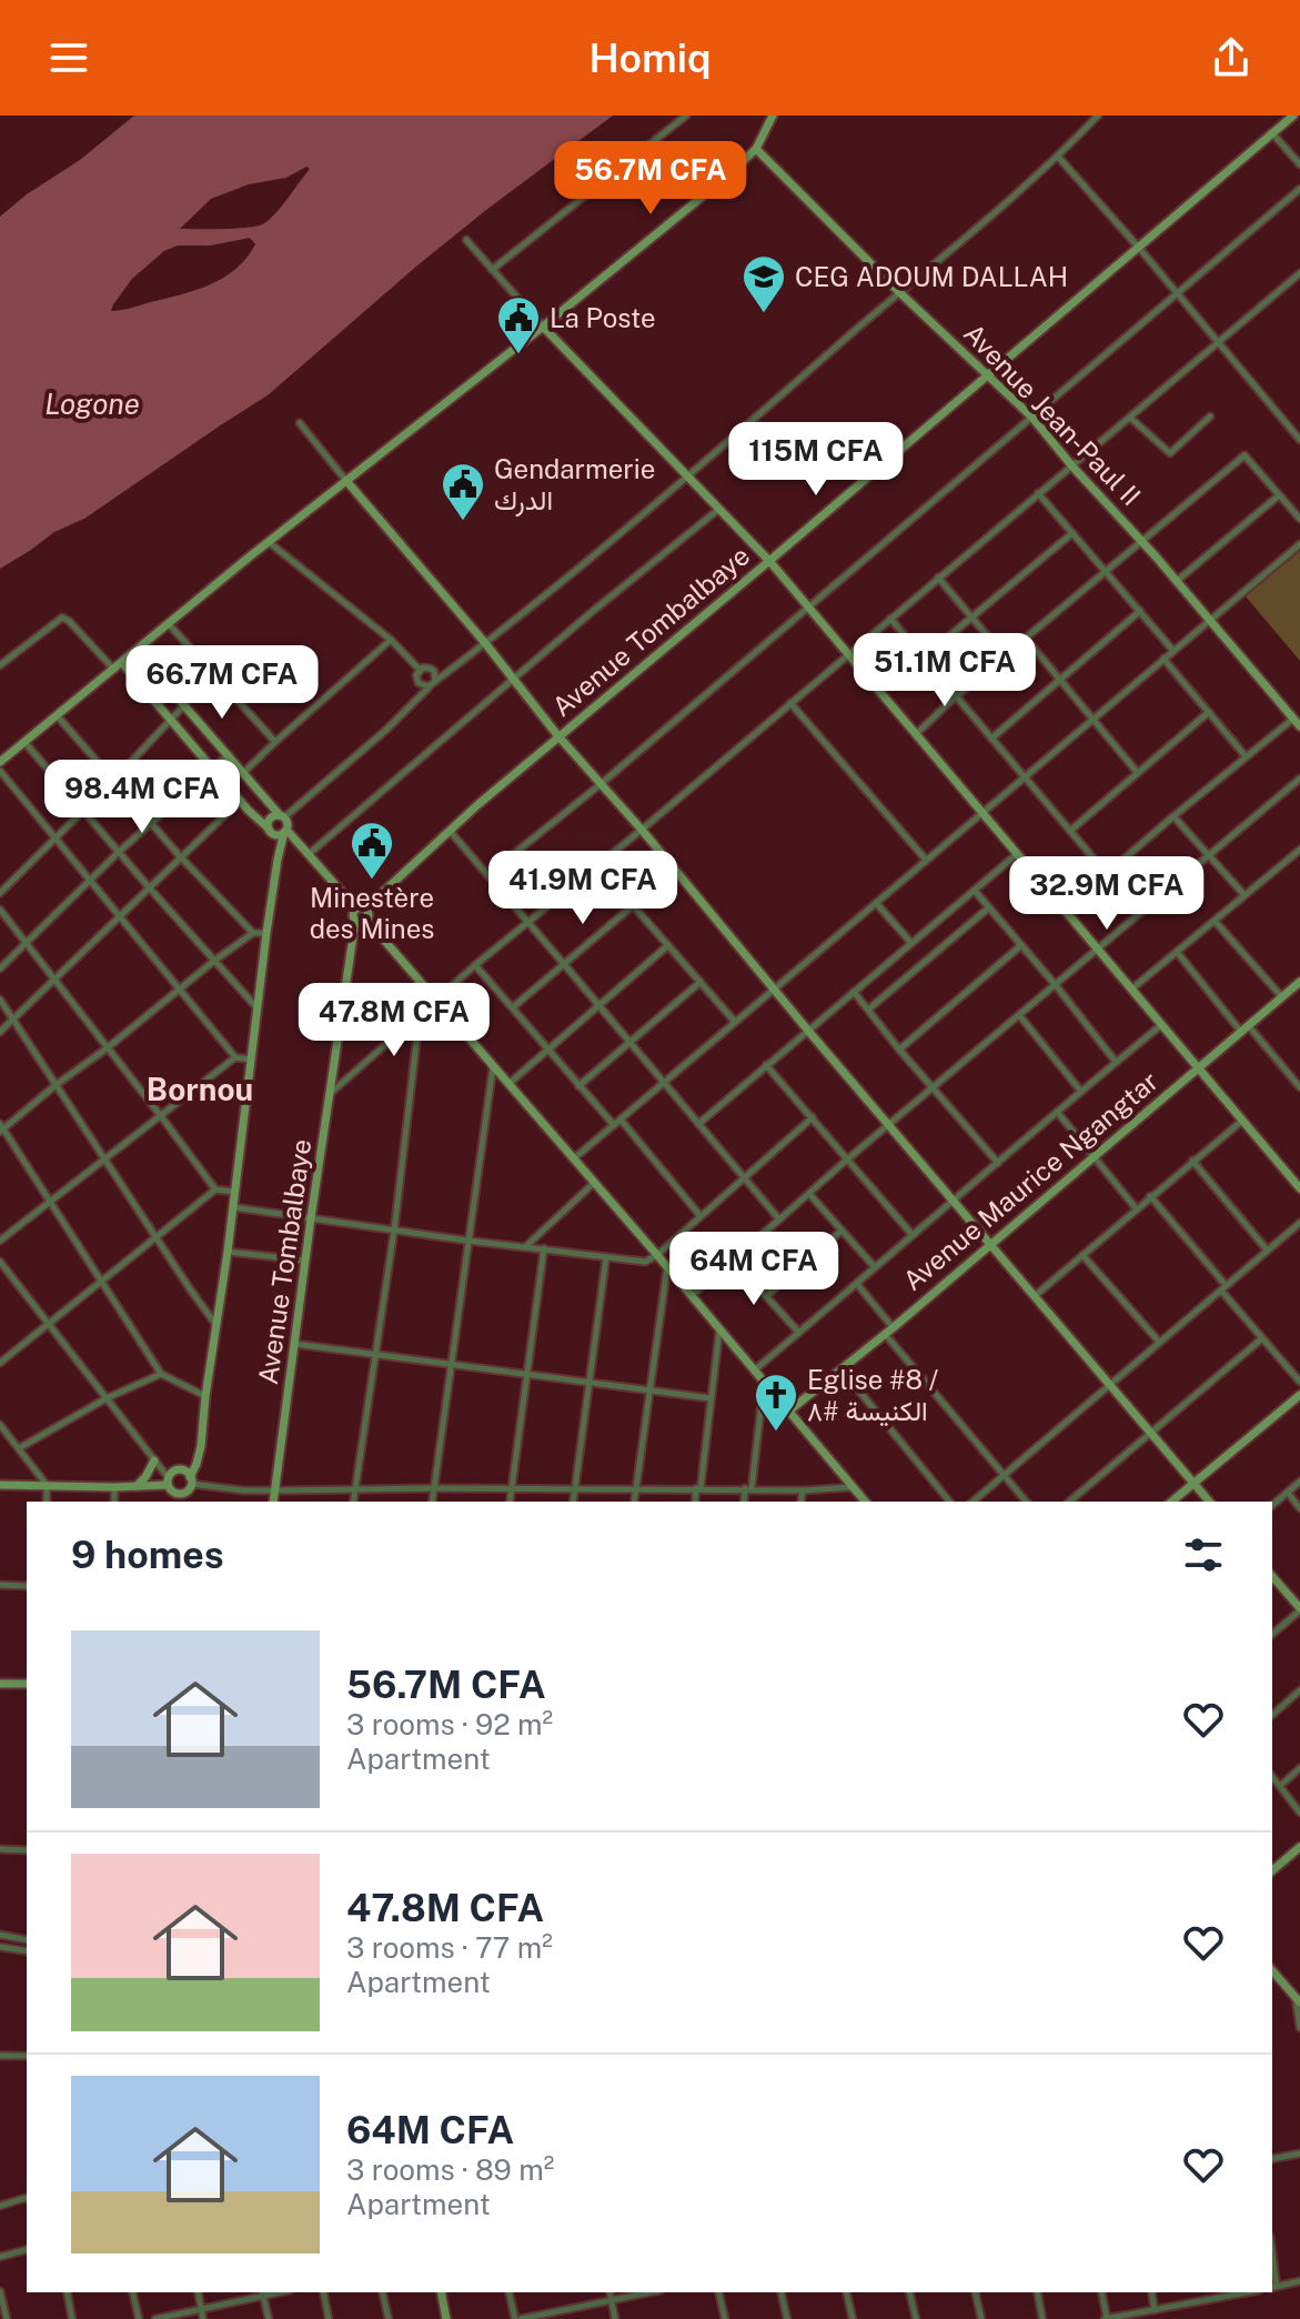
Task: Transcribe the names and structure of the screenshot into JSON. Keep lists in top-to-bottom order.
{
  "streets": {
    "street": ["Avenue Jean-Paul II", "Avenue Tombalbaye", "Avenue Maurice Ngangtar"]
  },
  "crossings": [
    ["Avenue Jean-Paul II", "Avenue Tombalbaye"]
  ],
  "districts": ["Bornou"],
  "water": ["Logone"],
  "places": {
    "school or university": ["CEG ADOUM DALLAH"],
    "public building": ["La Poste", "Gendarmerie الدرك", "Minestère des Mines"],
    "church": ["Eglise #8 / الكنيسة #٨"]
  },
  "page": {
    "header": "Homiq",
    "price": [
      "56.7M CFA",
      "115M CFA",
      "51.1M CFA",
      "66.7M CFA",
      "98.4M CFA",
      "41.9M CFA",
      "32.9M CFA",
      "47.8M CFA",
      "64M CFA"
    ],
    "heading": "9 homes",
    "list": [
      {
        "name": "56.7M CFA",
        "note": "3 rooms · 92 m² · Apartment"
      },
      {
        "name": "47.8M CFA",
        "note": "3 rooms · 77 m² · Apartment"
      },
      {
        "name": "64M CFA",
        "note": "3 rooms · 89 m² · Apartment"
      }
    ]
  }
}
